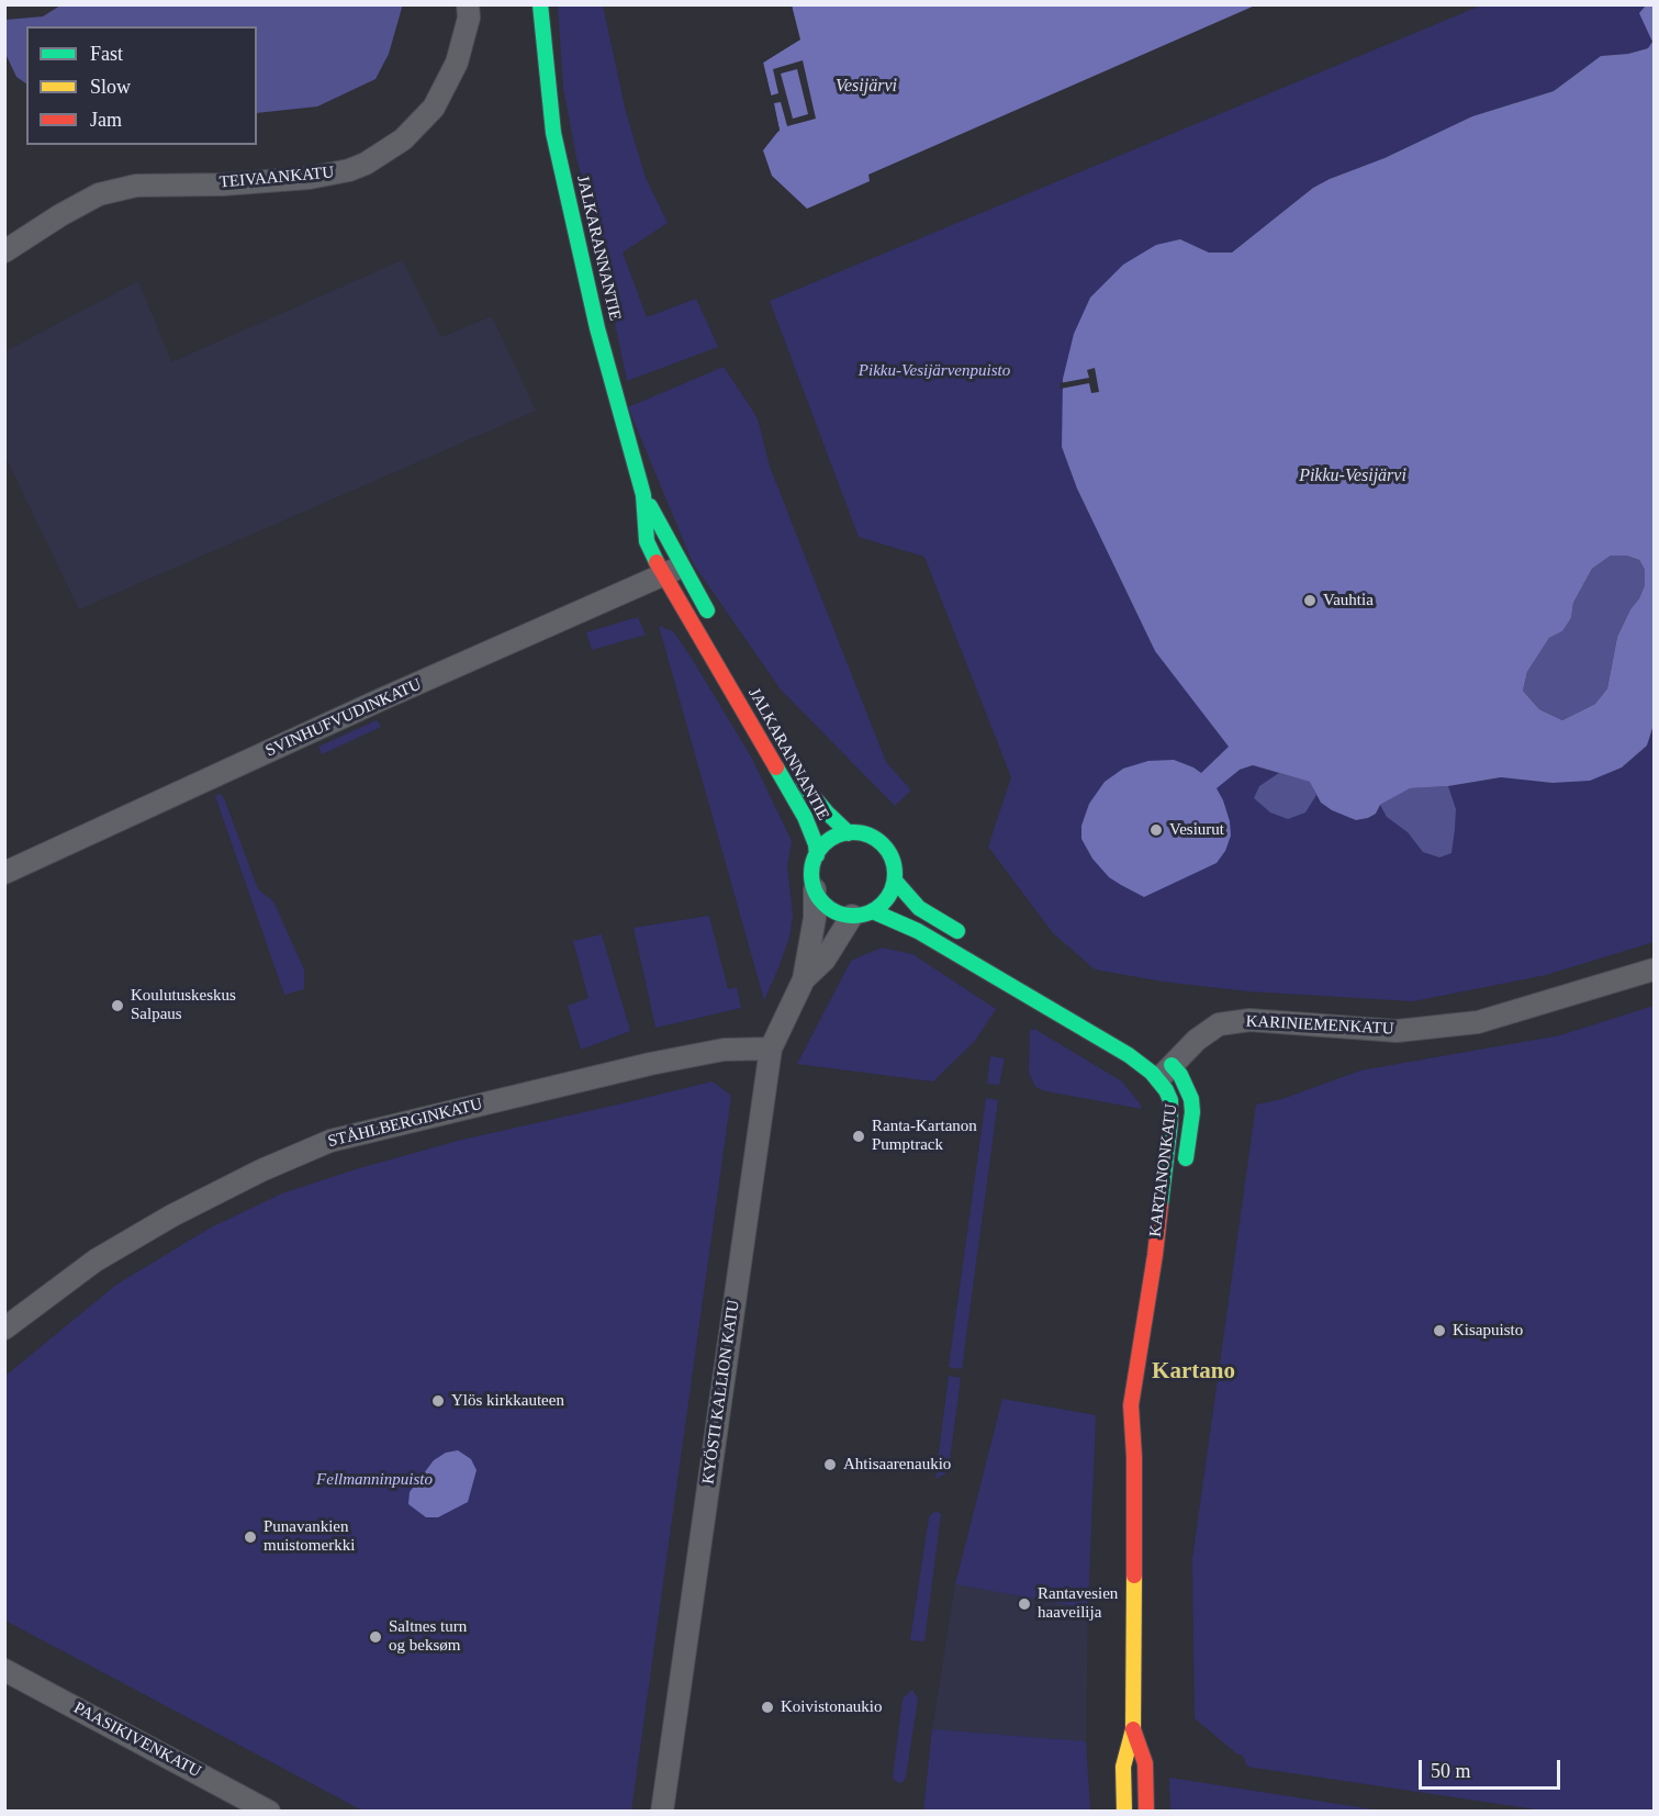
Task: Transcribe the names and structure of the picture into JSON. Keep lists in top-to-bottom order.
{
  "streets": {
    "main road": ["JALKARANNANTIE", "KARTANONKATU"],
    "street": [
      "TEIVAANKATU",
      "SVINHUFVUDINKATU",
      "KARINIEMENKATU",
      "STÅHLBERGINKATU",
      "KYÖSTI KALLION KATU",
      "PAASIKIVENKATU"
    ]
  },
  "crossings": [
    ["JALKARANNANTIE", "SVINHUFVUDINKATU"],
    ["JALKARANNANTIE", "KARTANONKATU"],
    ["JALKARANNANTIE", "KYÖSTI KALLION KATU"],
    ["KARINIEMENKATU", "KARTANONKATU"],
    ["STÅHLBERGINKATU", "KYÖSTI KALLION KATU"],
    ["KARTANONKATU", "KYÖSTI KALLION KATU"]
  ],
  "districts": ["Kartano"],
  "water": ["Vesijärvi", "Pikku-Vesijärvi"],
  "parks": ["Pikku-Vesijärvenpuisto", "Fellmanninpuisto"],
  "places": [
    "Vauhtia",
    "Vesiurut",
    "Koulutuskeskus Salpaus",
    "Ranta-Kartanon Pumptrack",
    "Kisapuisto",
    "Ylös kirkkauteen",
    "Ahtisaarenaukio",
    "Punavankien muistomerkki",
    "Rantavesien haaveilija",
    "Saltnes turn og beksøm",
    "Koivistonaukio"
  ],
  "legend": ["Fast", "Slow", "Jam"],
  "scale_bar": "50 m"
}
